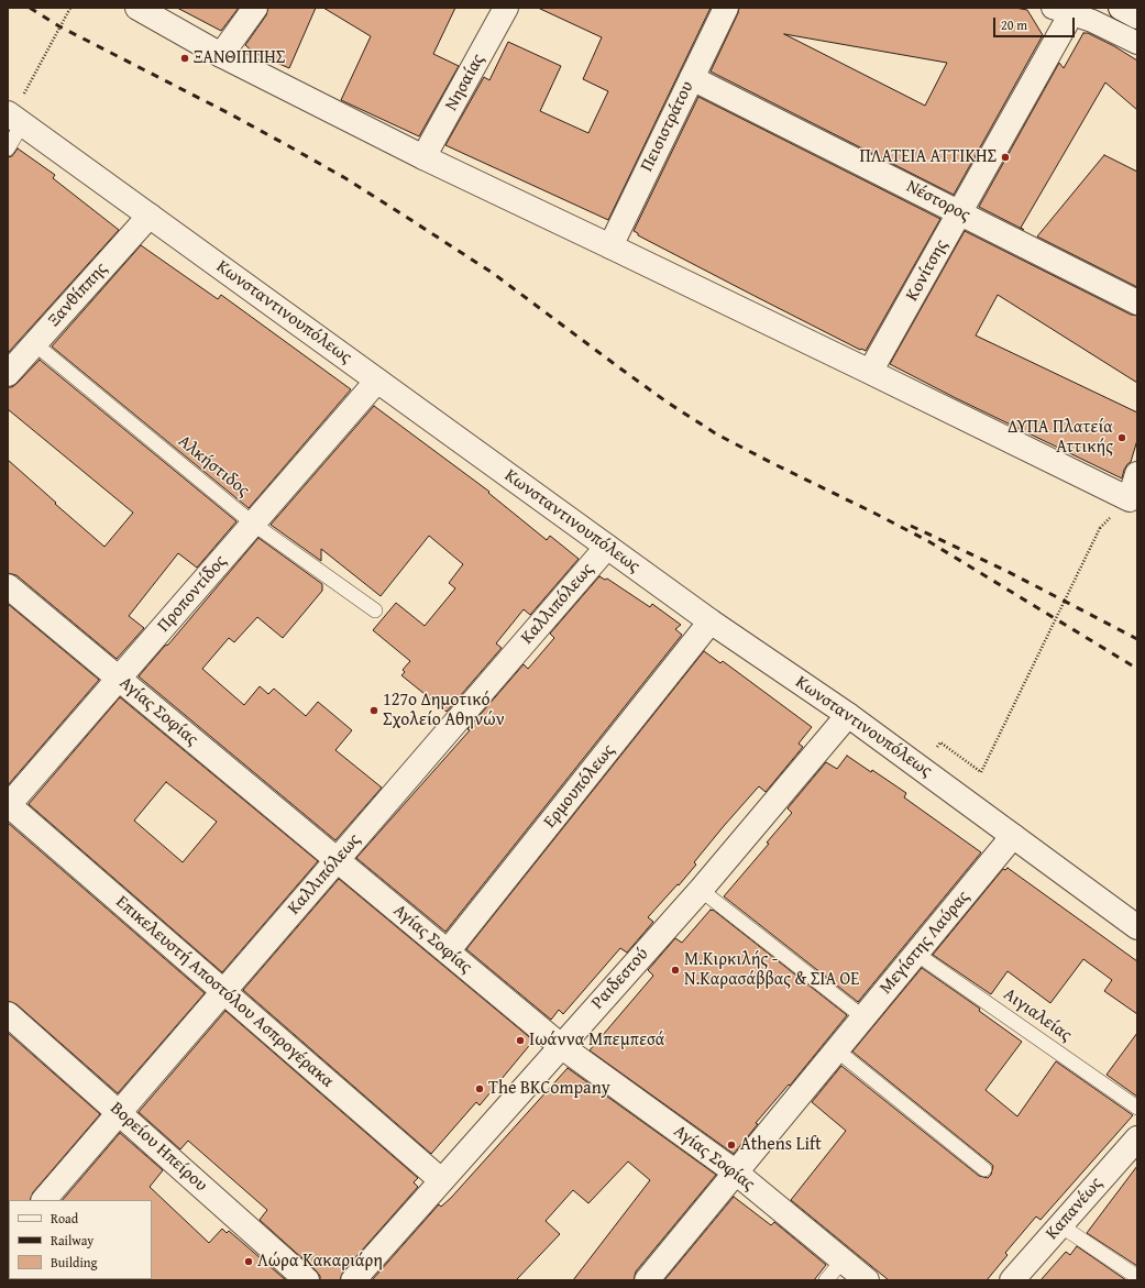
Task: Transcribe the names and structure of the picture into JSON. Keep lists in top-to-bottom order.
{
  "streets": {
    "street": [
      "Νησαίας",
      "Πεισιστράτου",
      "Νέστορος",
      "Κονίτσης",
      "Ξανθίππης",
      "Κωνσταντινουπόλεως",
      "Προποντίδος",
      "Καλλιπόλεως",
      "Αγίας Σοφίας",
      "Ερμουπόλεως",
      "Μεγίστης Λαύρας",
      "Ραιδεστού",
      "Επικελευστή Αποστόλου Ασπρογέρακα",
      "Βορείου Ηπείρου",
      "Καπανέως"
    ],
    "lane": ["Αλκήστιδος", "Αιγιαλείας"]
  },
  "crossings": [
    ["Πεισιστράτου", "Νέστορος"],
    ["Νέστορος", "Κονίτσης"],
    ["Ξανθίππης", "Κωνσταντινουπόλεως"],
    ["Ξανθίππης", "Αλκήστιδος"],
    ["Κωνσταντινουπόλεως", "Προποντίδος"],
    ["Κωνσταντινουπόλεως", "Καλλιπόλεως"],
    ["Κωνσταντινουπόλεως", "Ερμουπόλεως"],
    ["Κωνσταντινουπόλεως", "Μεγίστης Λαύρας"],
    ["Κωνσταντινουπόλεως", "Ραιδεστού"],
    ["Αλκήστιδος", "Προποντίδος"],
    ["Προποντίδος", "Αγίας Σοφίας"],
    ["Προποντίδος", "Επικελευστή Αποστόλου Ασπρογέρακα"],
    ["Καλλιπόλεως", "Αγίας Σοφίας"],
    ["Καλλιπόλεως", "Επικελευστή Αποστόλου Ασπρογέρακα"],
    ["Καλλιπόλεως", "Βορείου Ηπείρου"],
    ["Αγίας Σοφίας", "Ερμουπόλεως"],
    ["Αγίας Σοφίας", "Μεγίστης Λαύρας"],
    ["Αγίας Σοφίας", "Ραιδεστού"],
    ["Μεγίστης Λαύρας", "Αιγιαλείας"],
    ["Ραιδεστού", "Επικελευστή Αποστόλου Ασπρογέρακα"]
  ],
  "places": [
    "ΞΑΝΘΙΠΠΗΣ",
    "ΠΛΑΤΕΙΑ ΑΤΤΙΚΗΣ",
    "ΔΥΠΑ Πλατεία Αττικής",
    "127ο Δημοτικό Σχολείο Αθηνών",
    "Μ.Κιρκιλής - Ν.Καρασάββας & ΣΙΑ ΟΕ",
    "Ιωάννα Μπεμπεσά",
    "The BKCompany",
    "Athens Lift",
    "Λώρα Κακαριάρη"
  ],
  "legend": ["Road", "Railway", "Building"],
  "scale_bar": "20 m"
}
